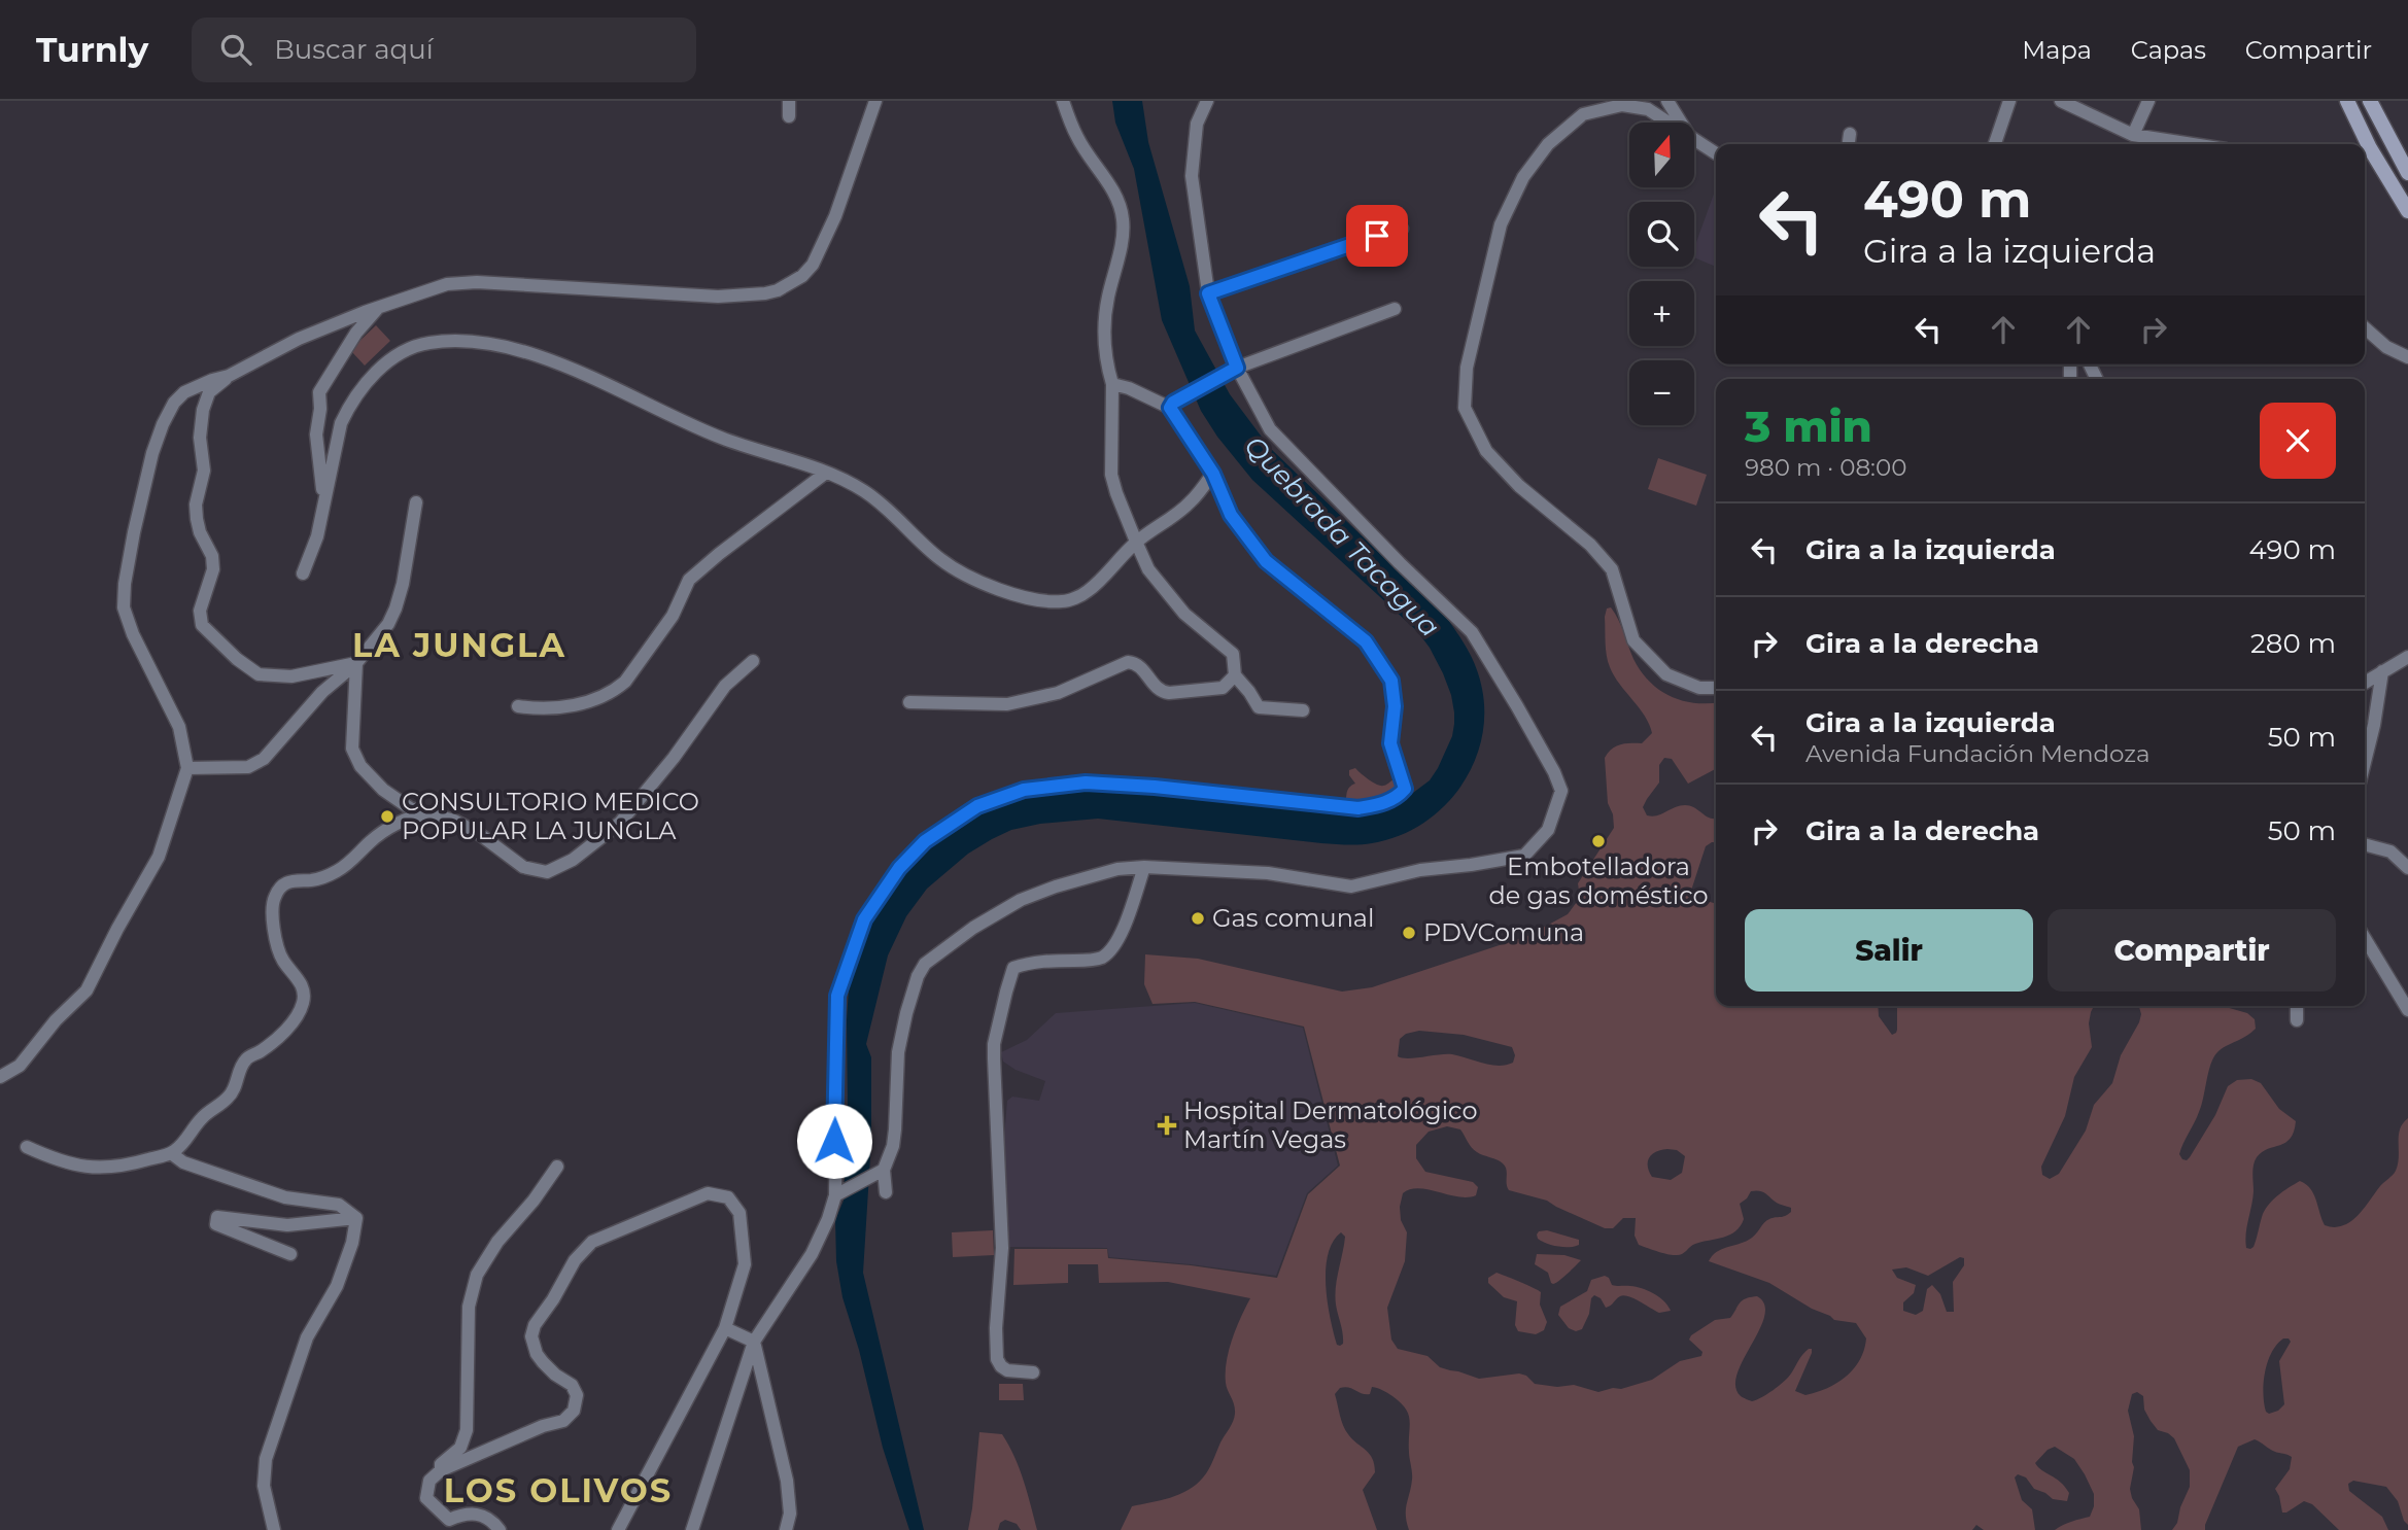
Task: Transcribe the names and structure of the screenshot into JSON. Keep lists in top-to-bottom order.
{
  "districts": ["LA JUNGLA", "LOS OLIVOS"],
  "water": ["Quebrada Tacagua"],
  "places": {
    "other": [
      "CONSULTORIO MEDICO POPULAR LA JUNGLA",
      "Embotelladora de gas doméstico",
      "Gas comunal",
      "PDVComuna"
    ],
    "health": ["Hospital Dermatológico Martín Vegas"]
  },
  "north": "top",
  "page": {
    "header": "Turnly",
    "search": "Buscar aquí",
    "nav": ["Mapa", "Capas", "Compartir"],
    "map_buttons": ["+", "−"],
    "turn": ["490 m", "Gira a la izquierda"],
    "heading": ["3 min", "980 m · 08:00"],
    "list": [
      {
        "name": "Gira a la izquierda",
        "value": "490 m"
      },
      {
        "name": "Gira a la derecha",
        "value": "280 m"
      },
      {
        "name": "Gira a la izquierda",
        "note": "Avenida Fundación Mendoza",
        "value": "50 m"
      },
      {
        "name": "Gira a la derecha",
        "value": "50 m"
      }
    ],
    "buttons": ["Salir", "Compartir"]
  }
}
